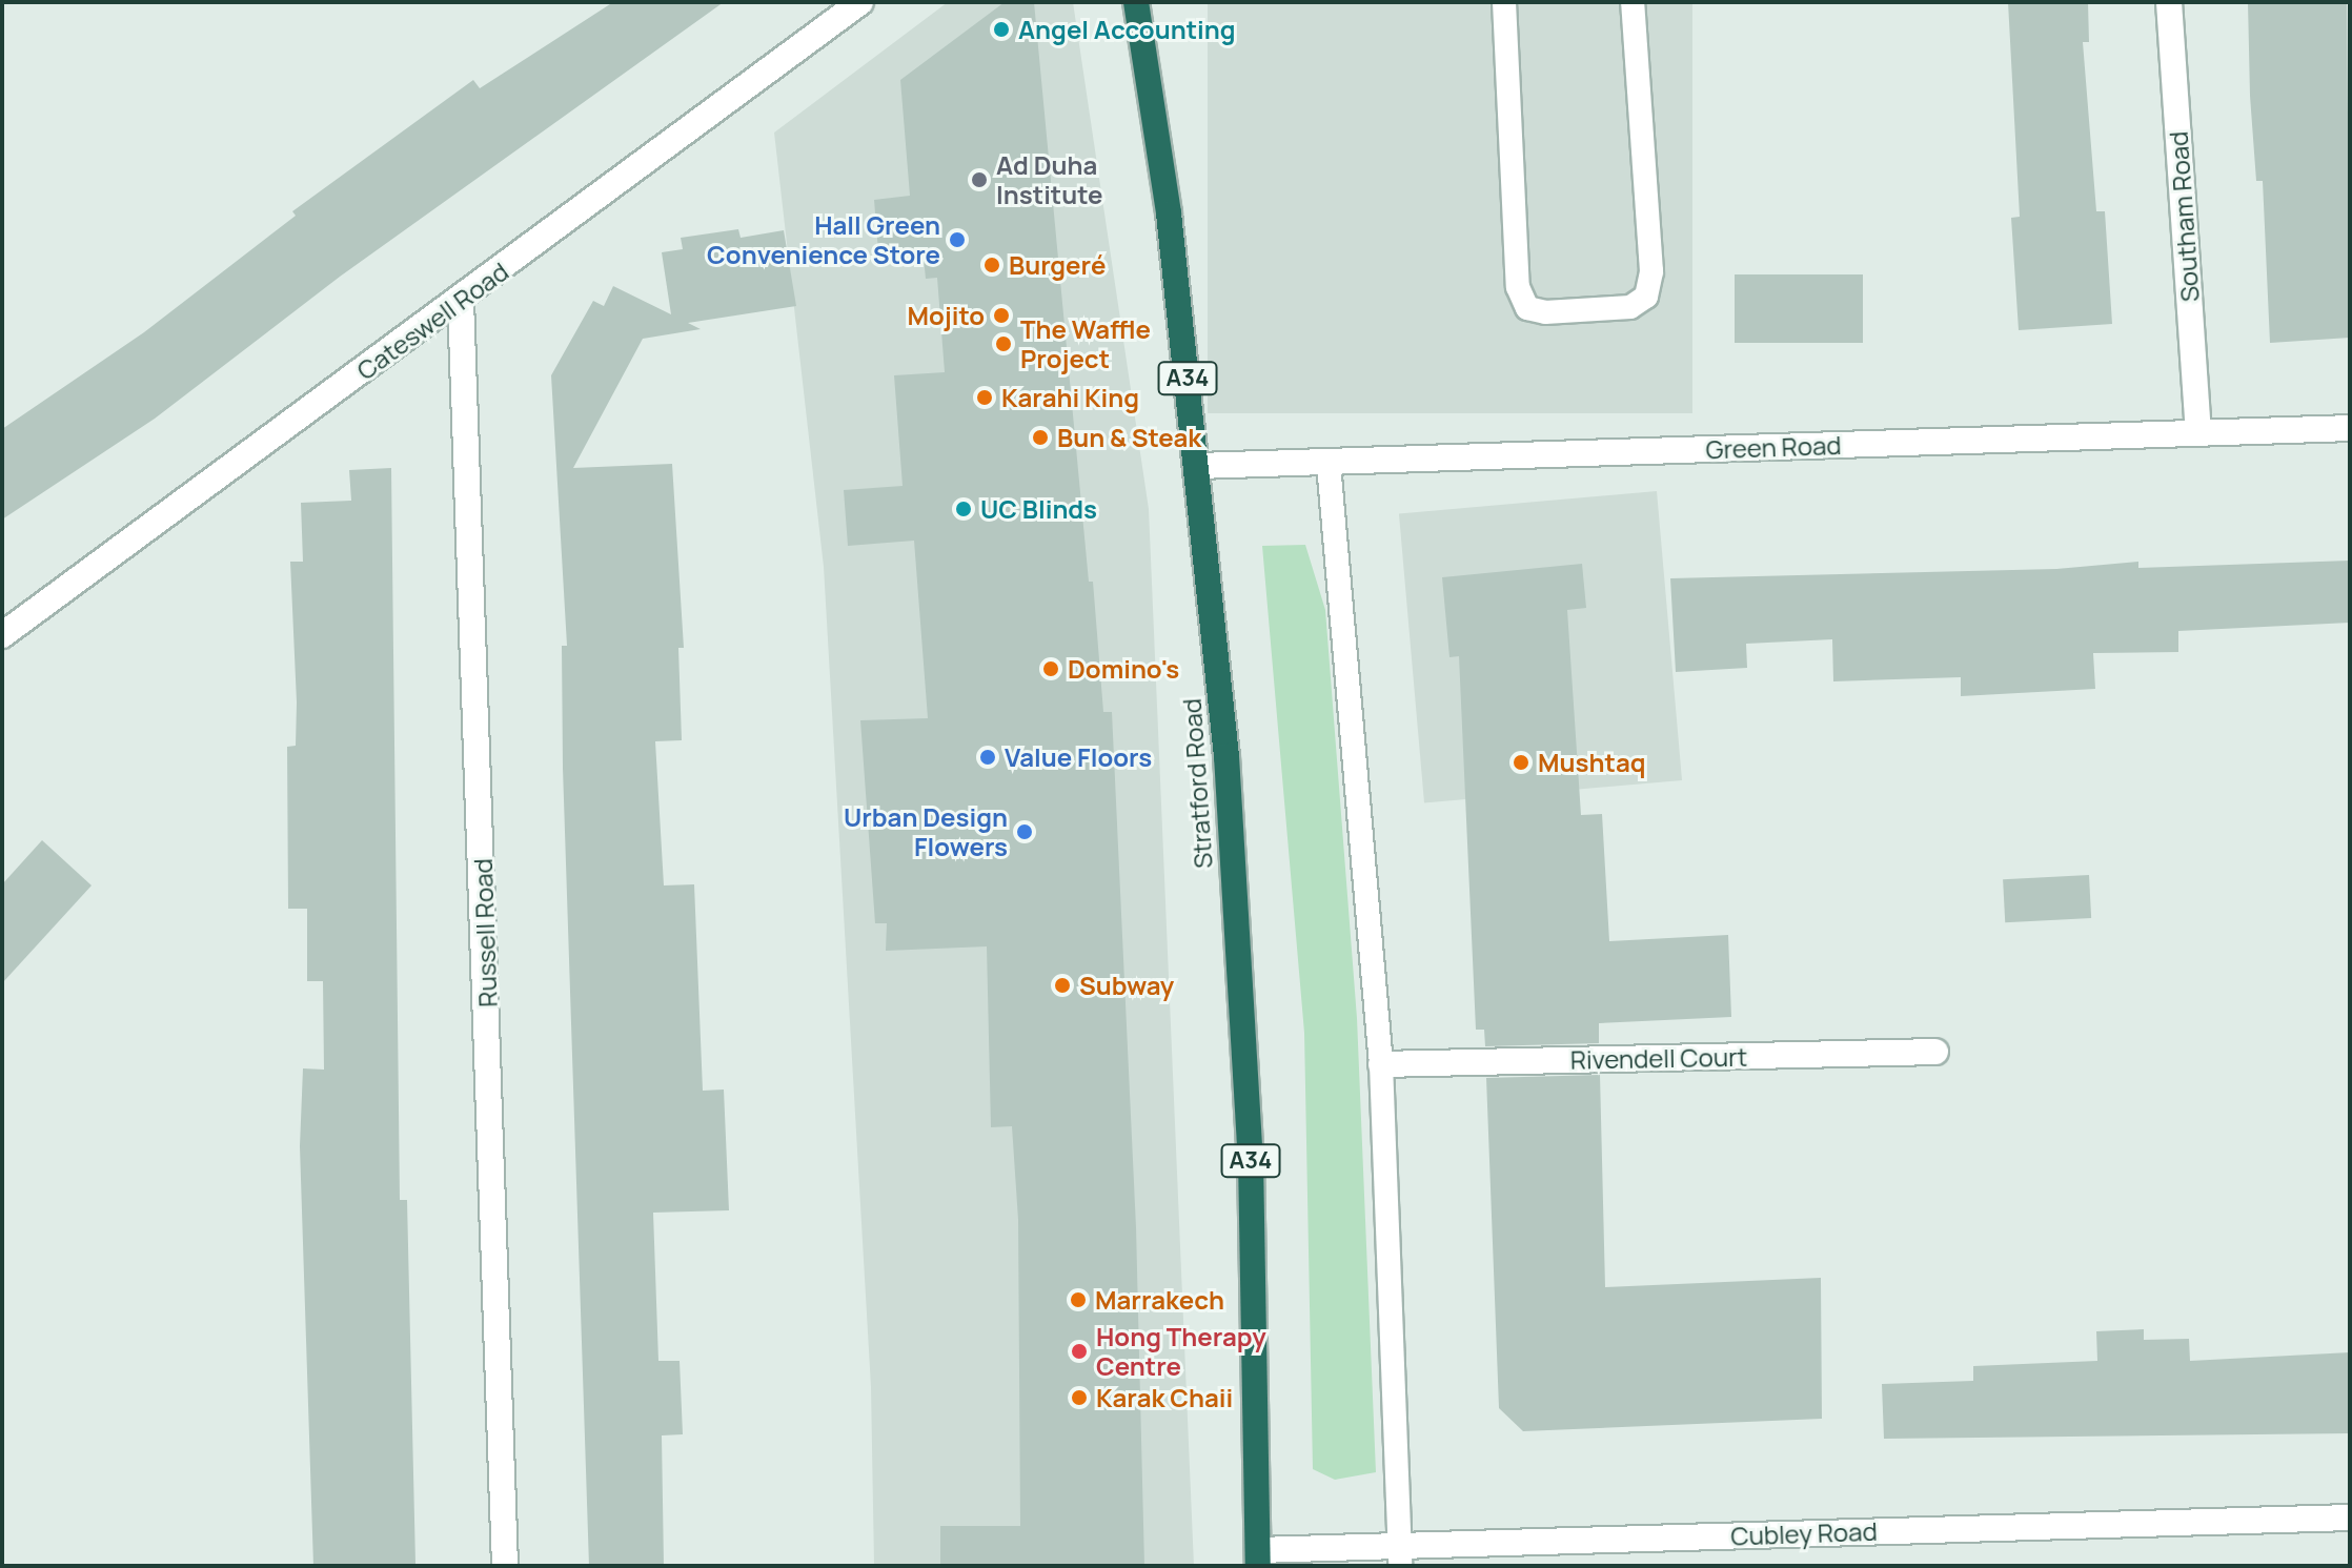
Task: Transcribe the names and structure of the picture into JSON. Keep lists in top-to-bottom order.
{
  "streets": {
    "highway": ["A34", "Stratford Road"],
    "street": [
      "Southam Road",
      "Cateswell Road",
      "Green Road",
      "Russell Road",
      "Rivendell Court",
      "Cubley Road"
    ]
  },
  "crossings": [
    ["Southam Road", "Green Road"],
    ["Cateswell Road", "Russell Road"],
    ["Green Road", "Stratford Road"],
    ["Stratford Road", "Cubley Road"]
  ],
  "places": [
    "Angel Accounting",
    "Ad Duha Institute",
    "Hall Green Convenience Store",
    "Burgeré",
    "Mojito",
    "The Waffle Project",
    "Karahi King",
    "Bun & Steak",
    "UC Blinds",
    "Domino's",
    "Value Floors",
    "Mushtaq",
    "Urban Design Flowers",
    "Subway",
    "Marrakech",
    "Hong Therapy Centre",
    "Karak Chaii"
  ]
}
